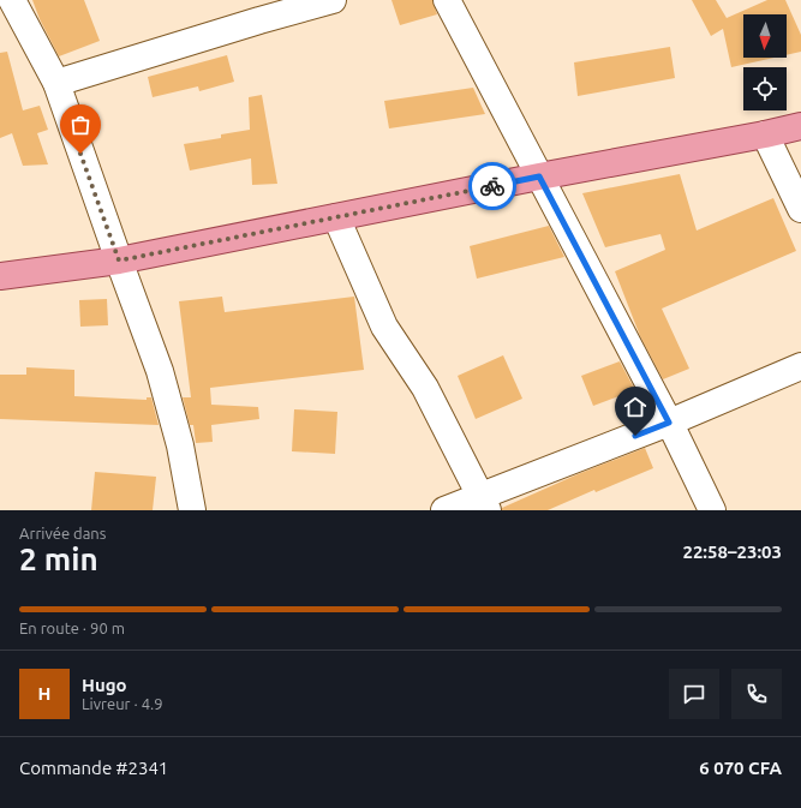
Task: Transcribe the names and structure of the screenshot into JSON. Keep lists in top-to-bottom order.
{
  "north": "bottom",
  "page": {
    "heading": ["2 min", "Arrivée dans", "22:58–23:03"],
    "panel": [
      "Hugo",
      "Livreur · 4.9",
      "Commande #2341",
      "6 070 CFA"
    ],
    "bar": "En route · 90 m",
    "round": "H"
  }
}
